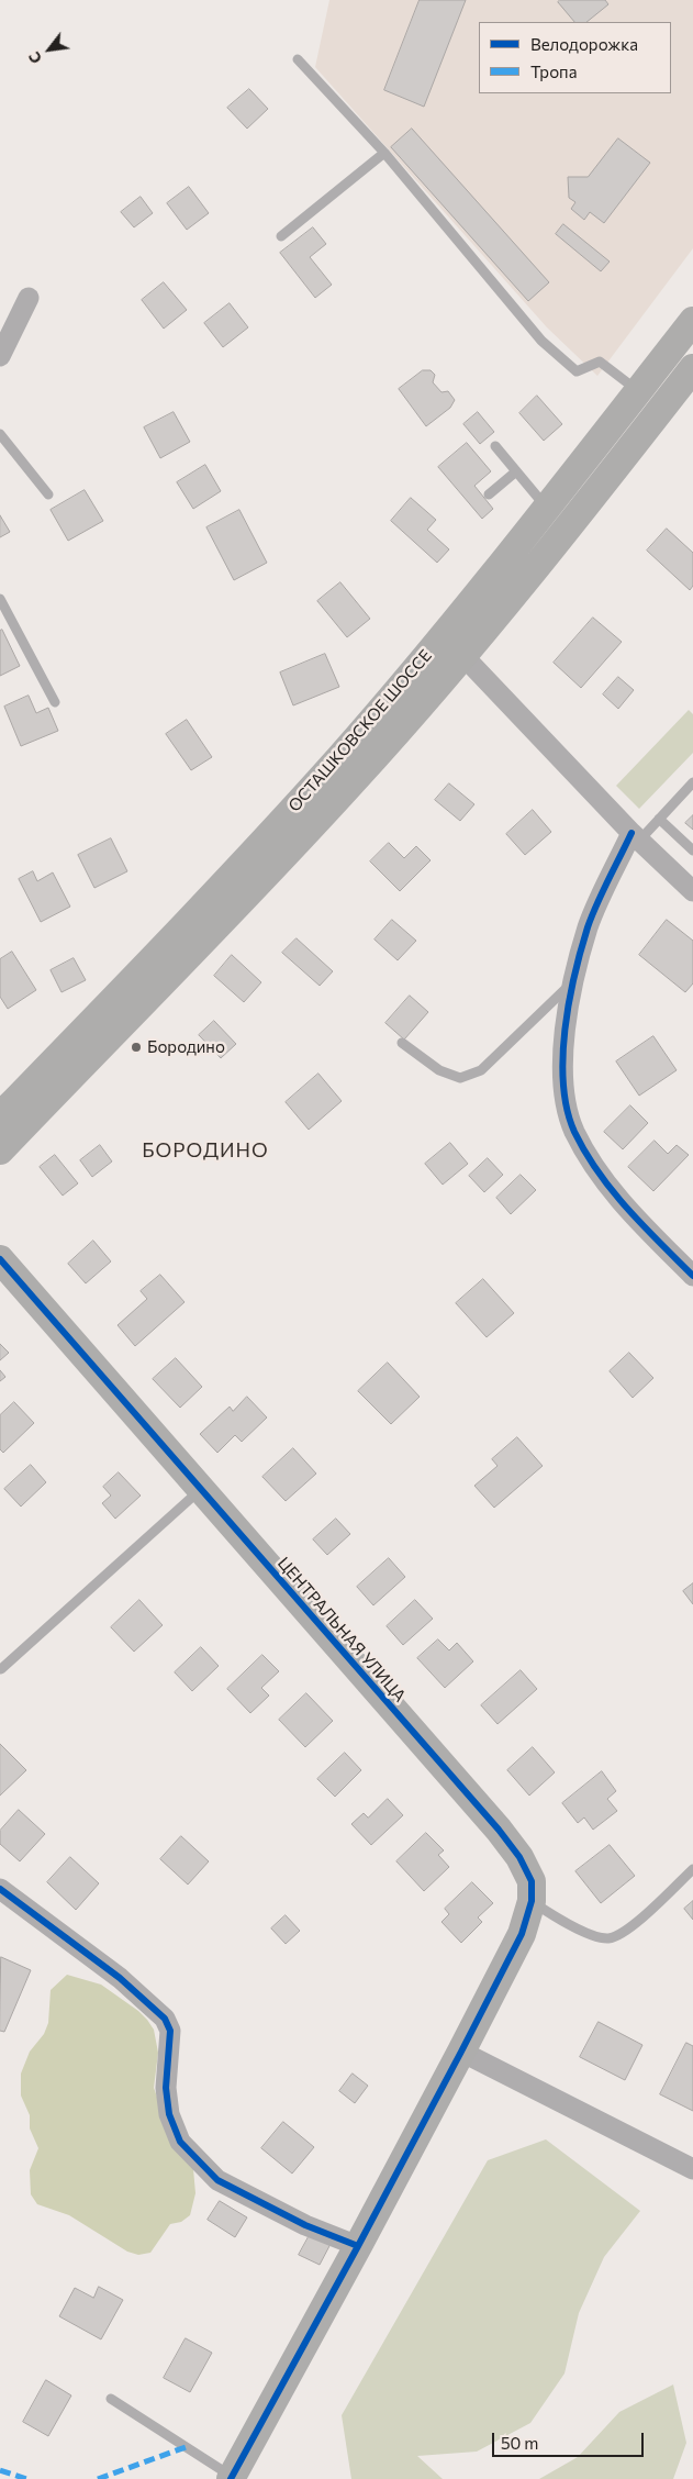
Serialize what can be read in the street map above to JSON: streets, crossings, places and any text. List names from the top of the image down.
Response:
{
  "streets": {
    "main road": ["ОСТАШКОВСКОЕ ШОССЕ", "ЦЕНТРАЛЬНАЯ УЛИЦА"]
  },
  "districts": ["БОРОДИНО"],
  "places": ["Бородино"],
  "legend": ["Велодорожка", "Тропа"],
  "scale_bar": "50 m",
  "north": "bottom left"
}
